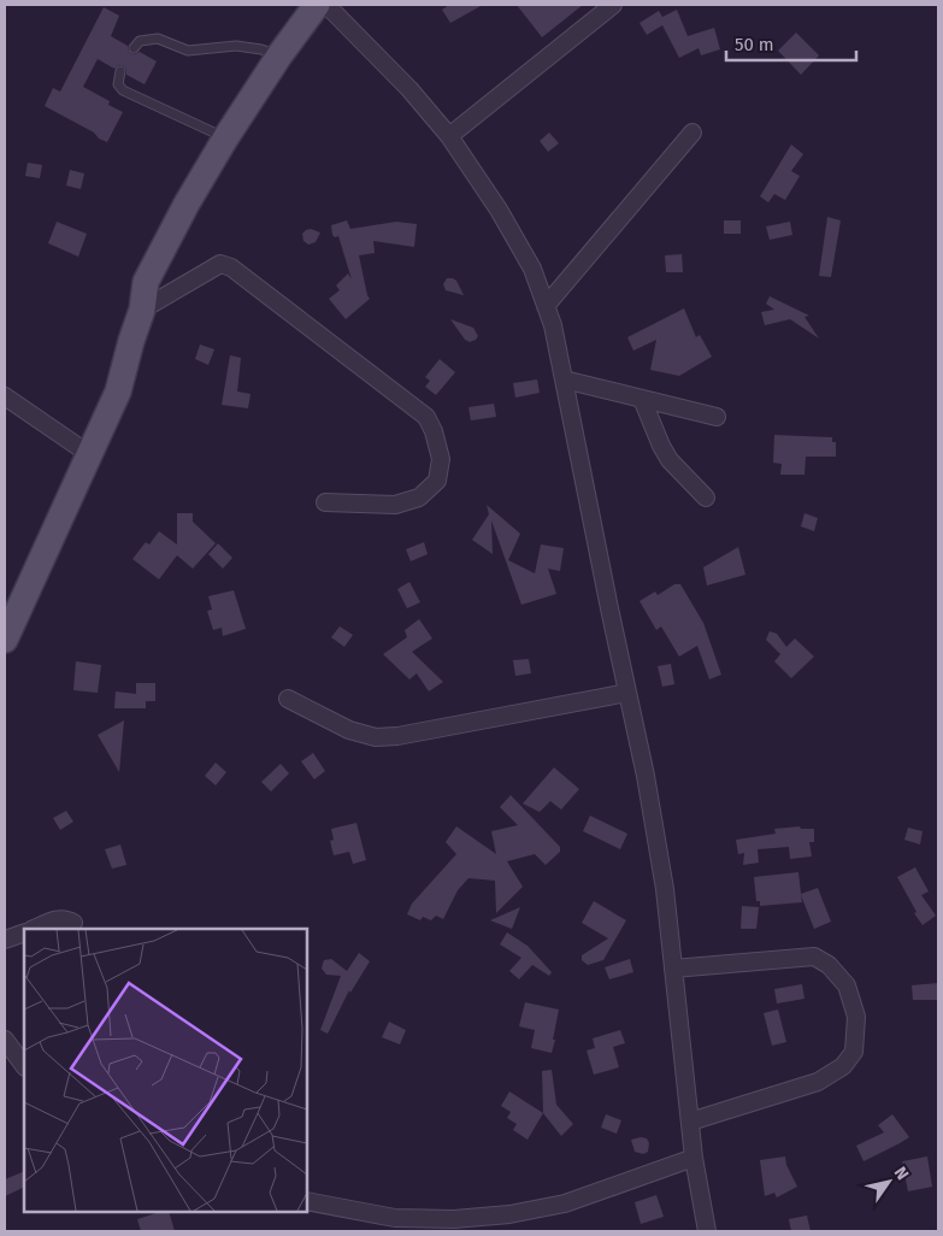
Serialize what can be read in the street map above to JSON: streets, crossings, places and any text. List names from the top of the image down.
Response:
{
  "scale_bar": "50 m",
  "north": "top right"
}
